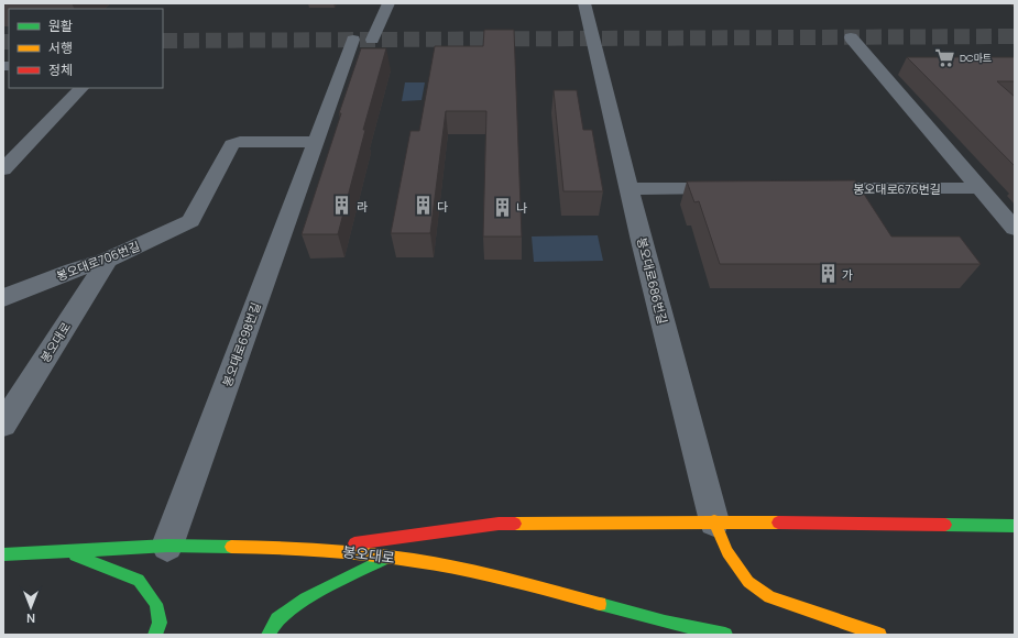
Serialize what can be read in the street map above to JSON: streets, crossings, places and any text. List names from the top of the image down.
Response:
{
  "streets": {
    "main road": ["봉오대로"],
    "street": [
      "봉오대로676번길",
      "봉오대로706번길",
      "봉오대로686번길",
      "봉오대로698번길"
    ]
  },
  "crossings": [
    ["봉오대로706번길", "봉오대로"],
    ["봉오대로706번길", "봉오대로698번길"],
    ["봉오대로", "봉오대로698번길"]
  ],
  "places": {
    "supermarket": ["DC마트"],
    "building": [
      "라",
      "다",
      "나",
      "가"
    ]
  },
  "legend": ["원활", "서행", "정체"],
  "north": "bottom"
}
